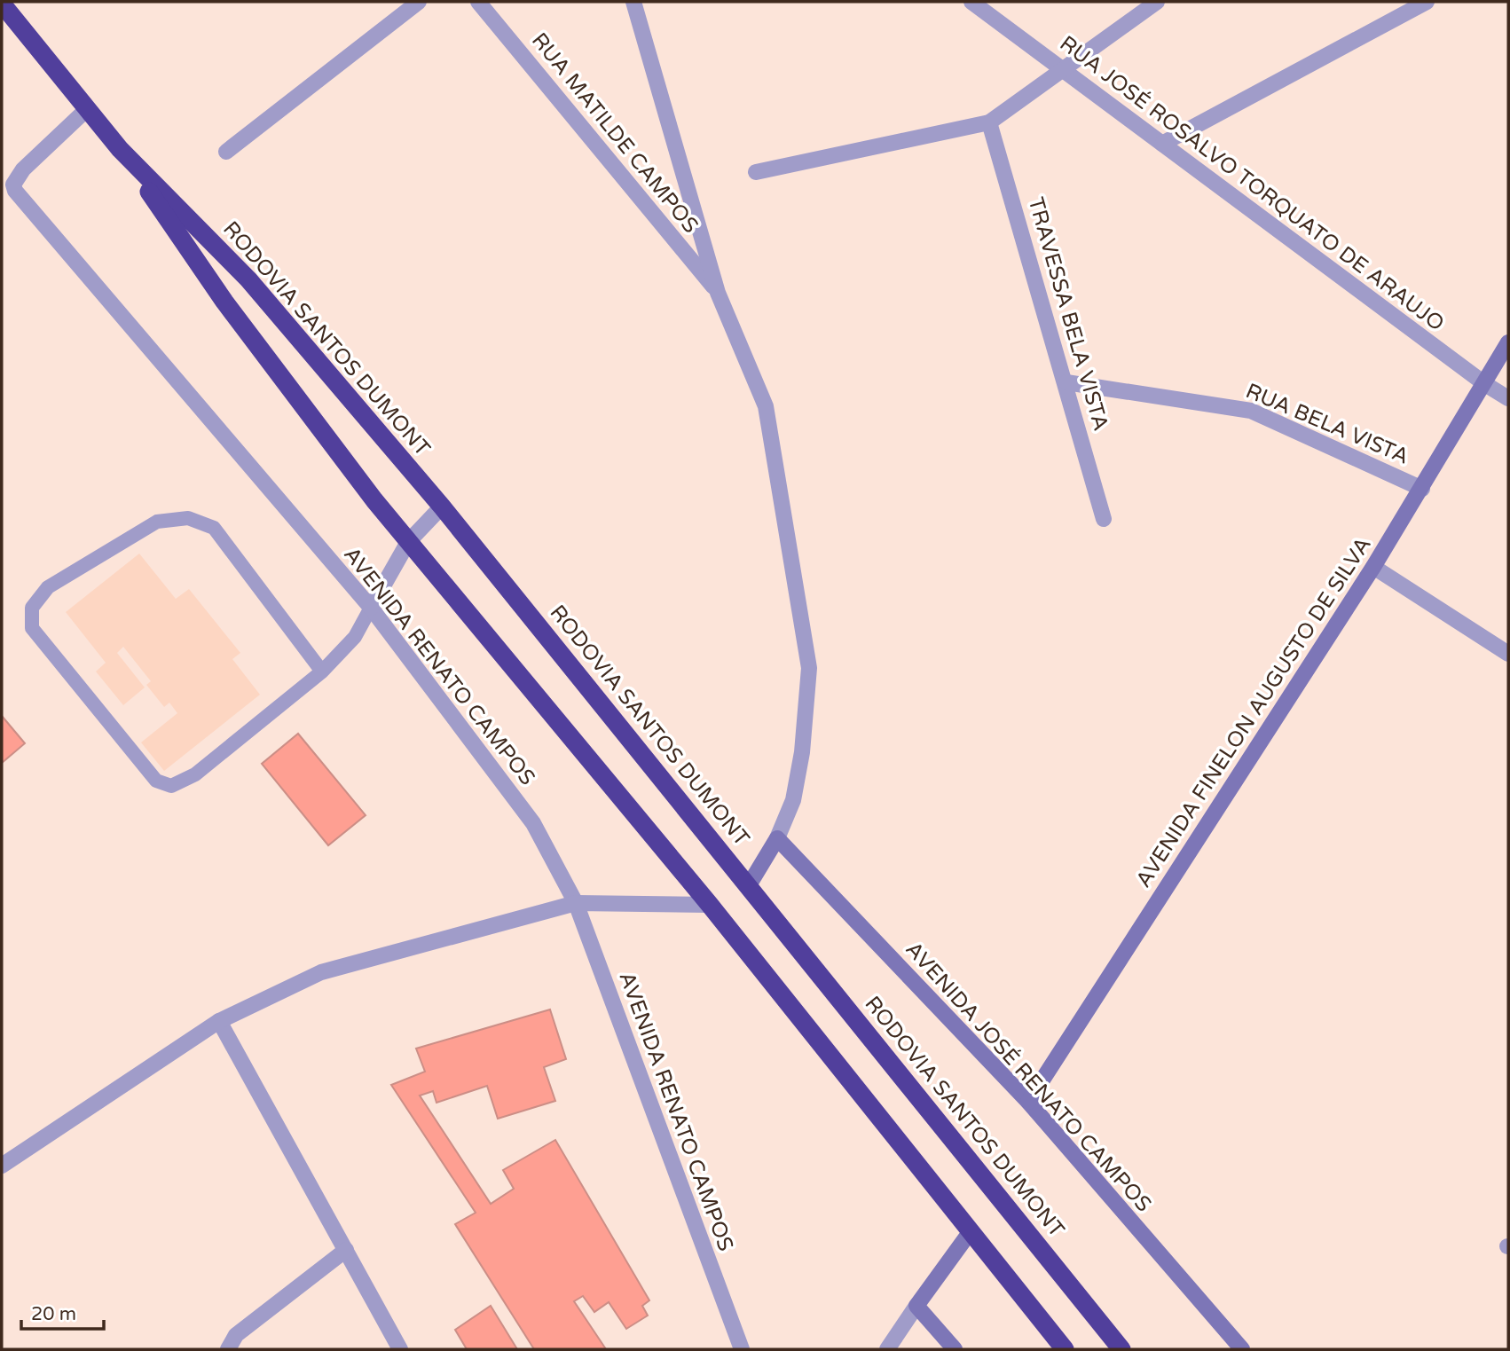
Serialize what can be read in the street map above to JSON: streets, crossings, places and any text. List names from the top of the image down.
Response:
{
  "streets": {
    "highway": ["RODOVIA SANTOS DUMONT"],
    "street": [
      "RUA MATILDE CAMPOS",
      "RUA JOSÉ ROSALVO TORQUATO DE ARAUJO",
      "TRAVESSA BELA VISTA",
      "RUA BELA VISTA",
      "AVENIDA RENATO CAMPOS",
      "AVENIDA FINELON AUGUSTO DE SILVA",
      "AVENIDA JOSÉ RENATO CAMPOS"
    ]
  },
  "crossings": [
    ["RUA JOSÉ ROSALVO TORQUATO DE ARAUJO", "AVENIDA FINELON AUGUSTO DE SILVA"],
    ["TRAVESSA BELA VISTA", "RUA BELA VISTA"],
    ["RUA BELA VISTA", "AVENIDA FINELON AUGUSTO DE SILVA"],
    ["AVENIDA FINELON AUGUSTO DE SILVA", "AVENIDA JOSÉ RENATO CAMPOS"]
  ],
  "scale_bar": "20 m"
}
